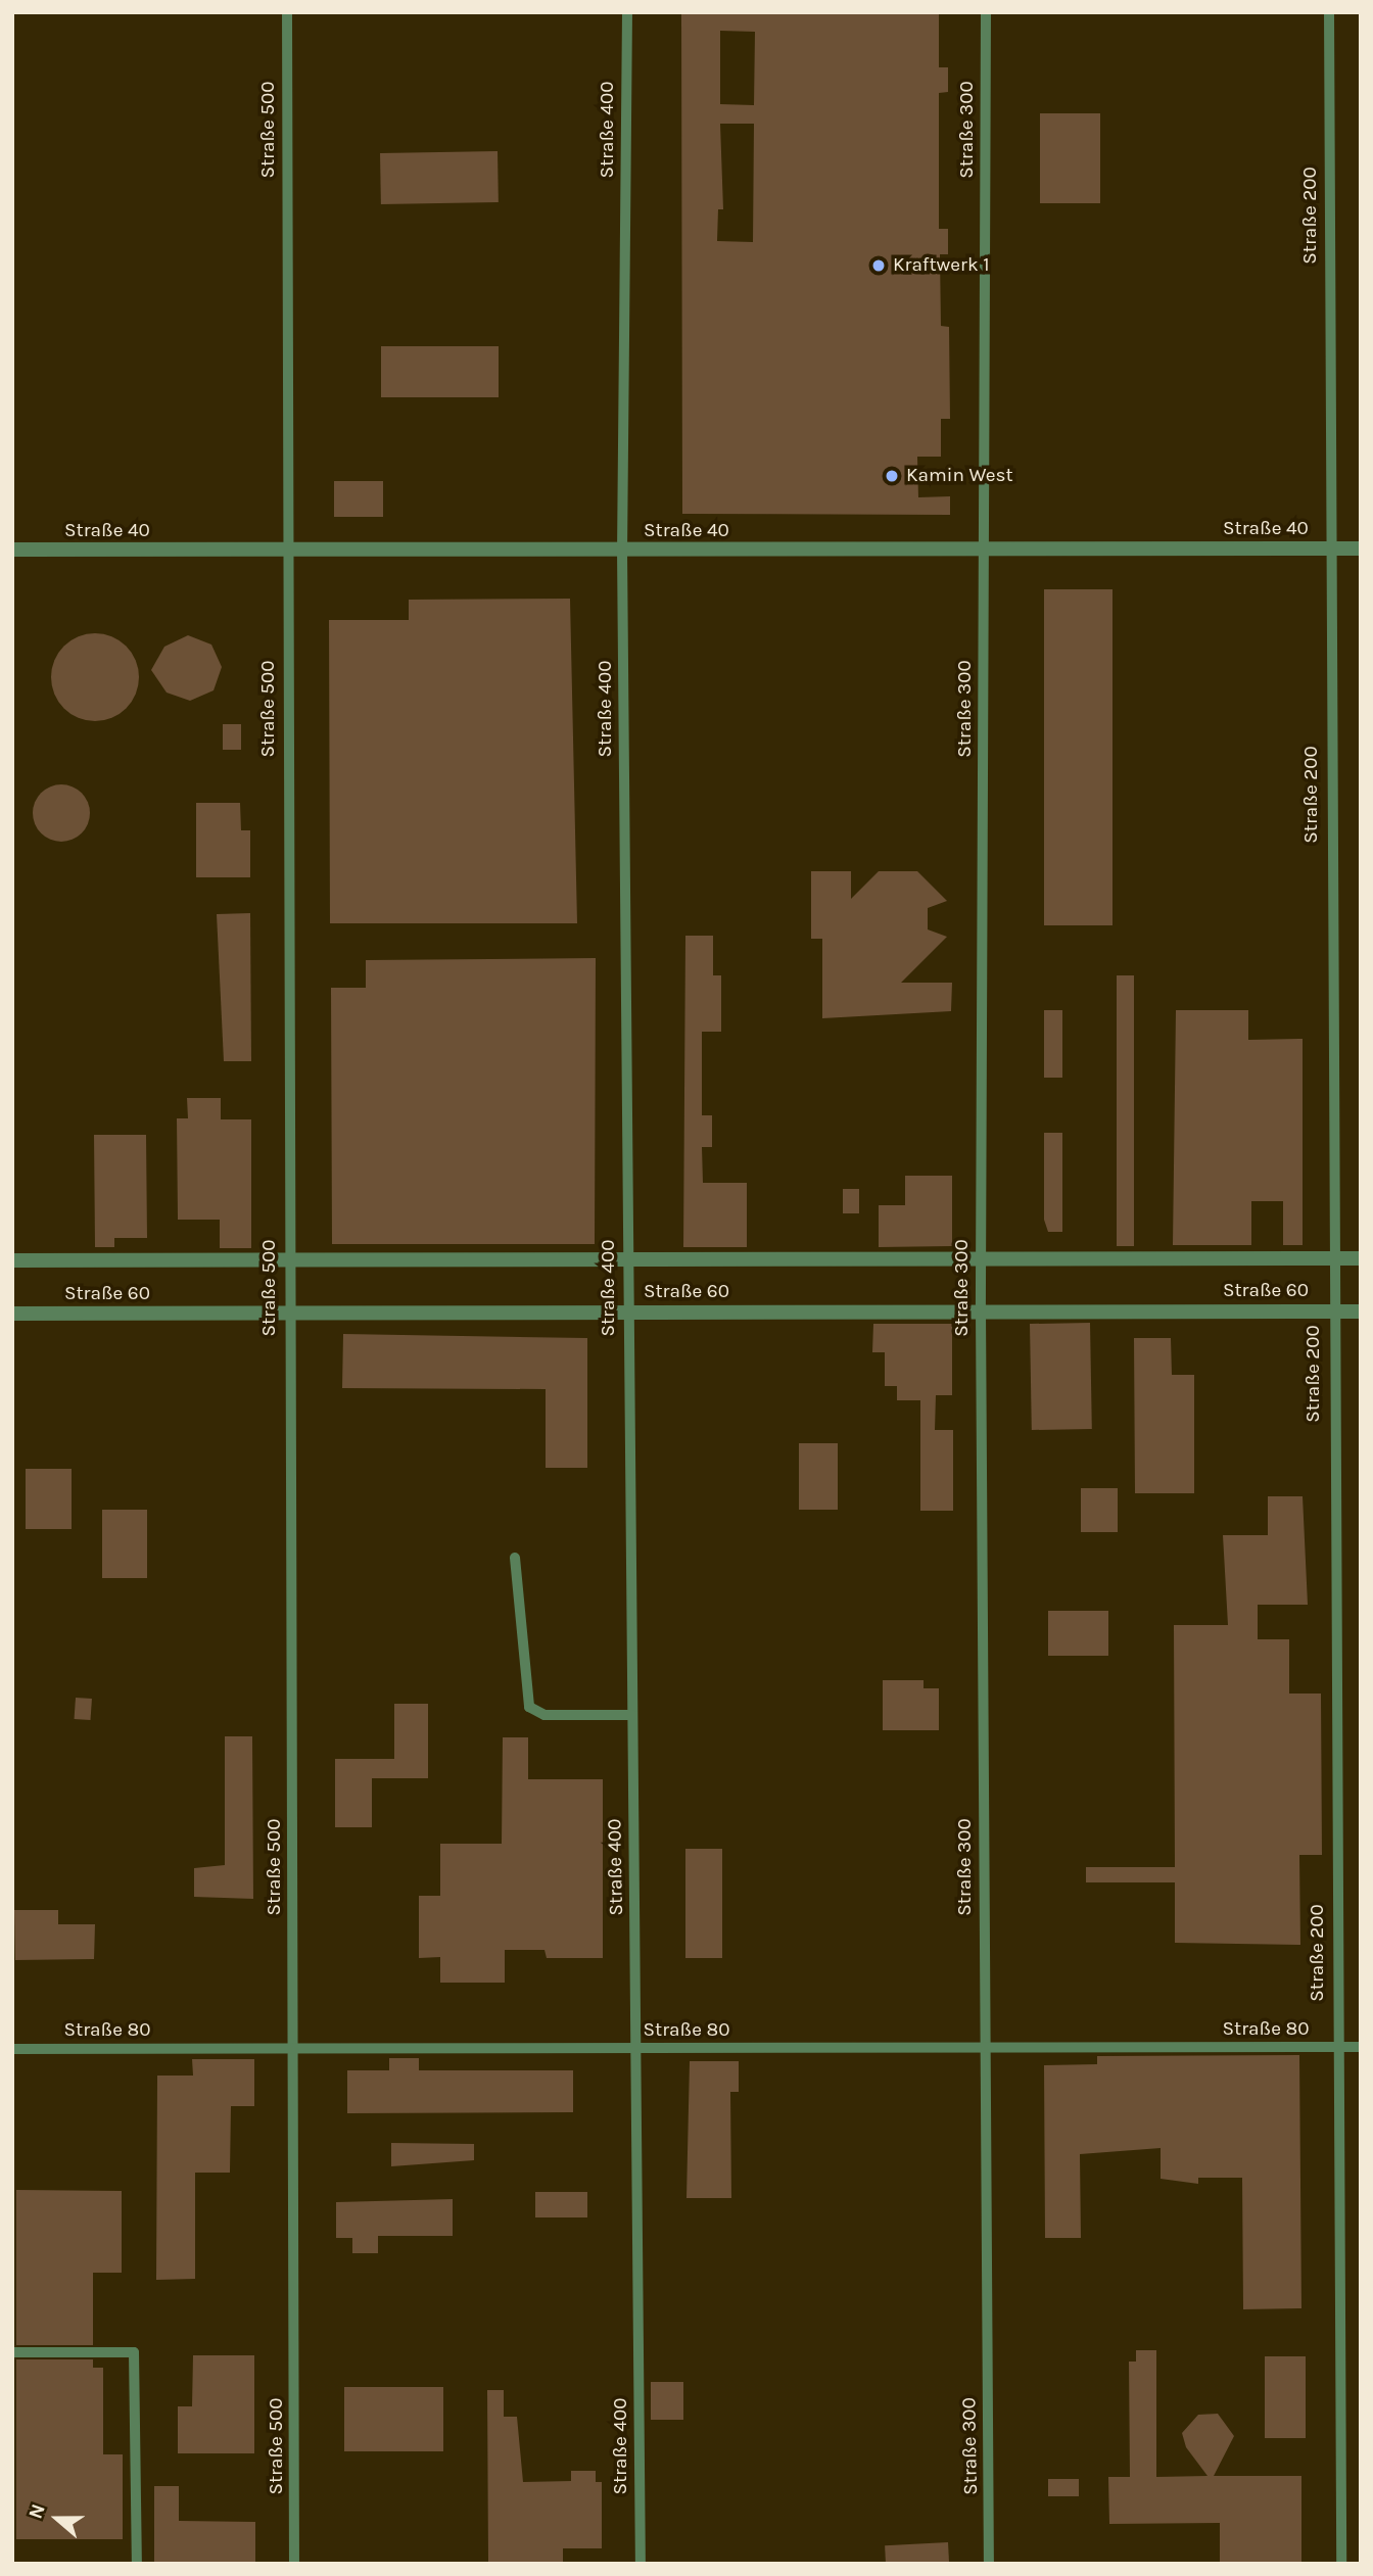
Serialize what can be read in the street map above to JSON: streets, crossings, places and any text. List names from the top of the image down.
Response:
{
  "streets": {
    "street": ["Straße 40", "Straße 60"],
    "lane": [
      "Straße 500",
      "Straße 400",
      "Straße 300",
      "Straße 200",
      "Straße 80"
    ]
  },
  "crossings": [
    ["Straße 500", "Straße 40"],
    ["Straße 500", "Straße 60"],
    ["Straße 500", "Straße 80"],
    ["Straße 400", "Straße 40"],
    ["Straße 400", "Straße 60"],
    ["Straße 400", "Straße 80"],
    ["Straße 300", "Straße 40"],
    ["Straße 300", "Straße 60"],
    ["Straße 300", "Straße 80"],
    ["Straße 200", "Straße 40"],
    ["Straße 200", "Straße 60"],
    ["Straße 200", "Straße 80"]
  ],
  "places": ["Kraftwerk 1", "Kamin West"],
  "north": "left"
}
